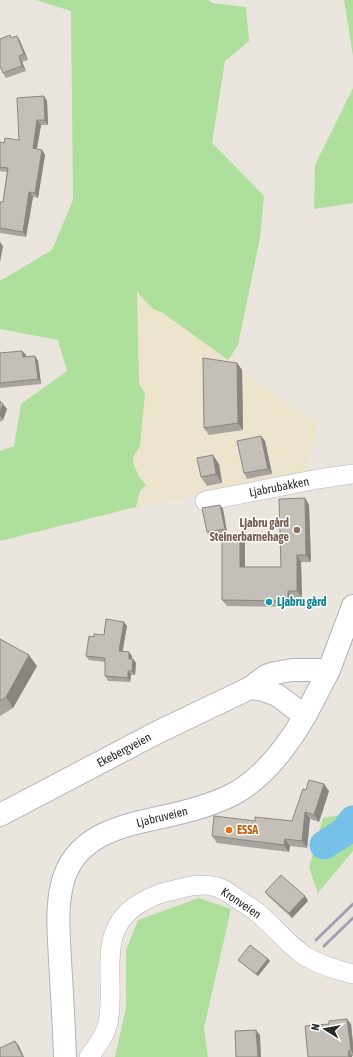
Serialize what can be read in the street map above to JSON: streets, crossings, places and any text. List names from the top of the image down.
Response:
{
  "streets": {
    "main road": ["Ekebergveien", "Ljabruveien"],
    "street": ["Ljabrubakken", "Kronveien"]
  },
  "crossings": [
    ["Ekebergveien", "Ljabruveien"]
  ],
  "places": ["Ljabru gård Steinerbarnehage", "Ljabru gård", "ESSA"],
  "north": "left"
}
